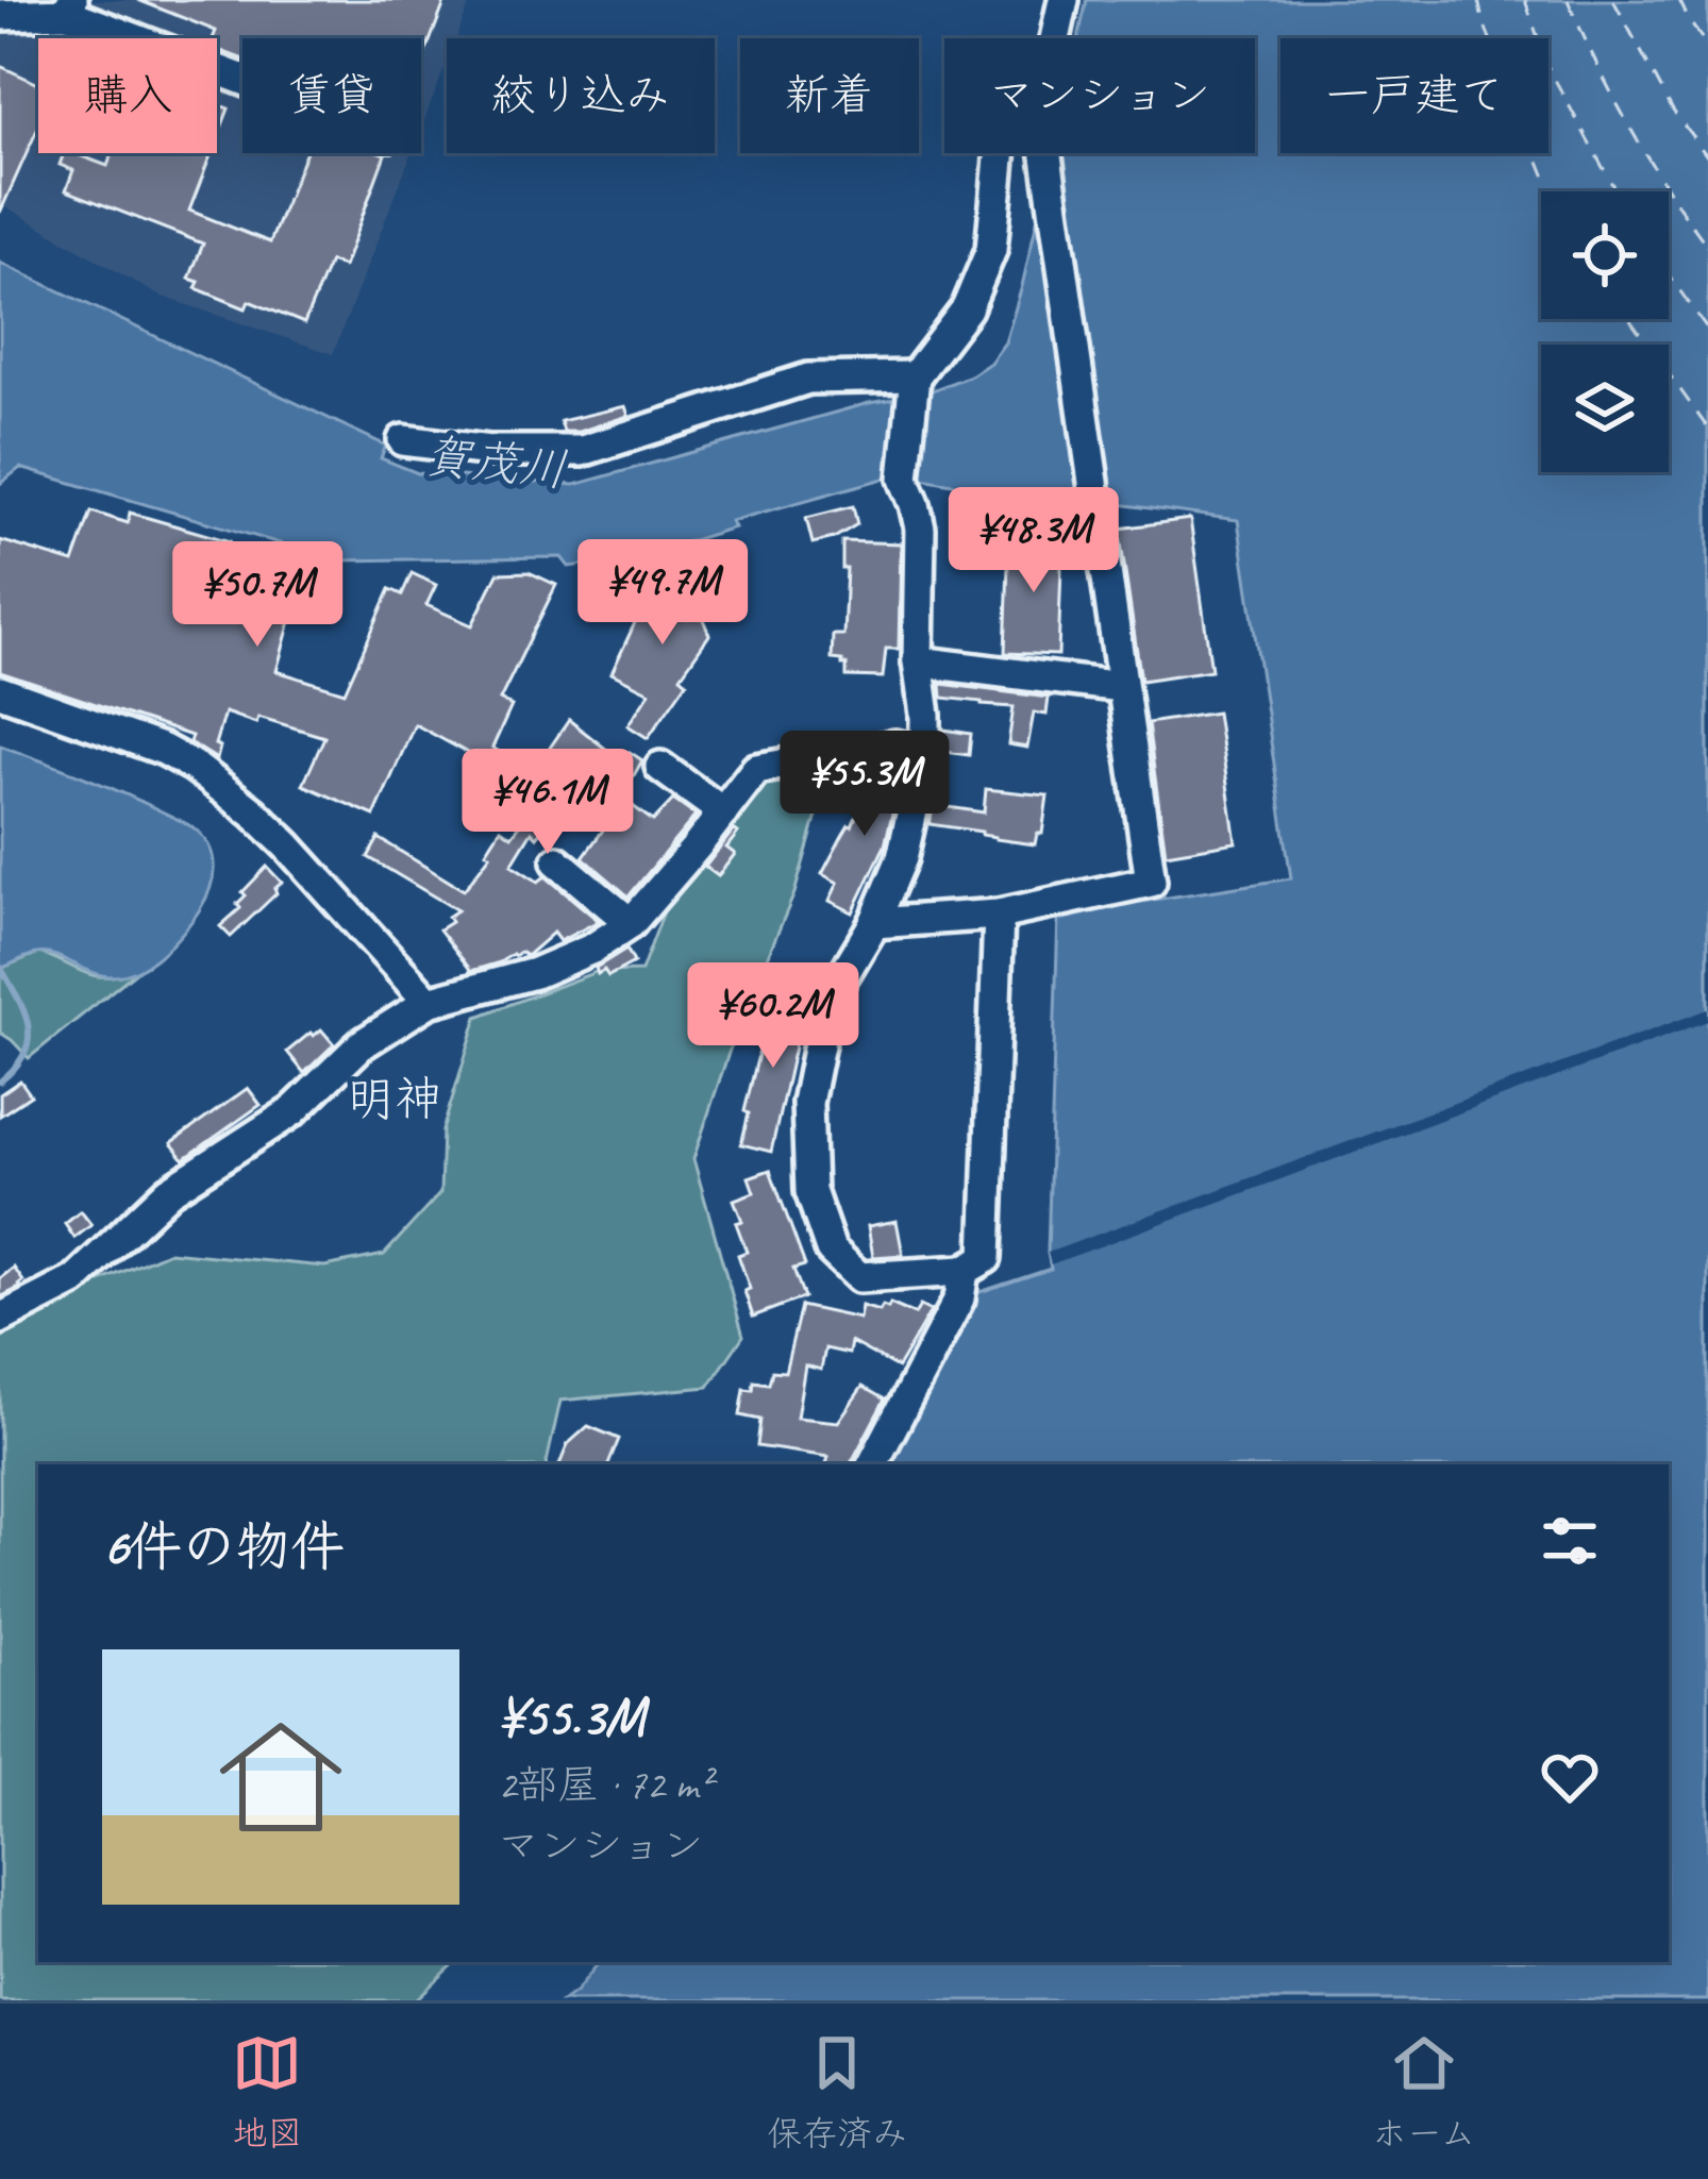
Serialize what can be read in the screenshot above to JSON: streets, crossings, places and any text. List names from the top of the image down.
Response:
{
  "districts": ["明神"],
  "water": ["賀茂川"],
  "page": {
    "chip": [
      "購入",
      "賃貸",
      "絞り込み",
      "新着",
      "マンション",
      "一戸建て"
    ],
    "price": [
      "¥48.3M",
      "¥49.7M",
      "¥50.7M",
      "¥55.3M",
      "¥46.1M",
      "¥60.2M"
    ],
    "heading": "6件の物件",
    "list": [
      {
        "name": "¥55.3M",
        "note": "2部屋 · 72 m² · マンション"
      }
    ],
    "tabs": ["地図", "保存済み", "ホーム"]
  }
}
